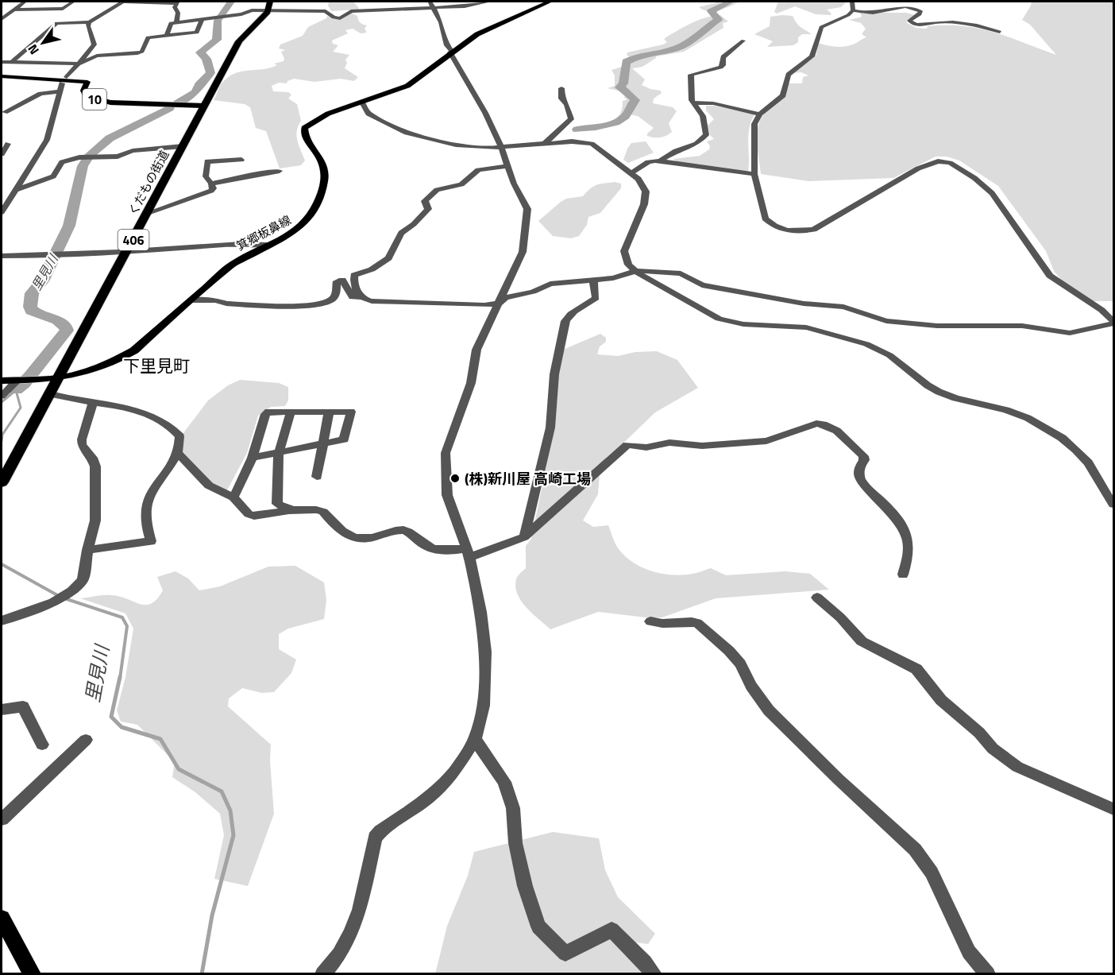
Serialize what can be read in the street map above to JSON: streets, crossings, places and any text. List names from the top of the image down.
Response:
{
  "streets": {
    "highway": ["くだもの街道", "406"],
    "main road": ["10", "箕郷板鼻線"]
  },
  "crossings": [
    ["10", "くだもの街道"],
    ["くだもの街道", "箕郷板鼻線"]
  ],
  "districts": ["下里見町"],
  "water": ["里見川"],
  "places": ["(株)新川屋 高崎工場"],
  "north": "bottom left"
}
